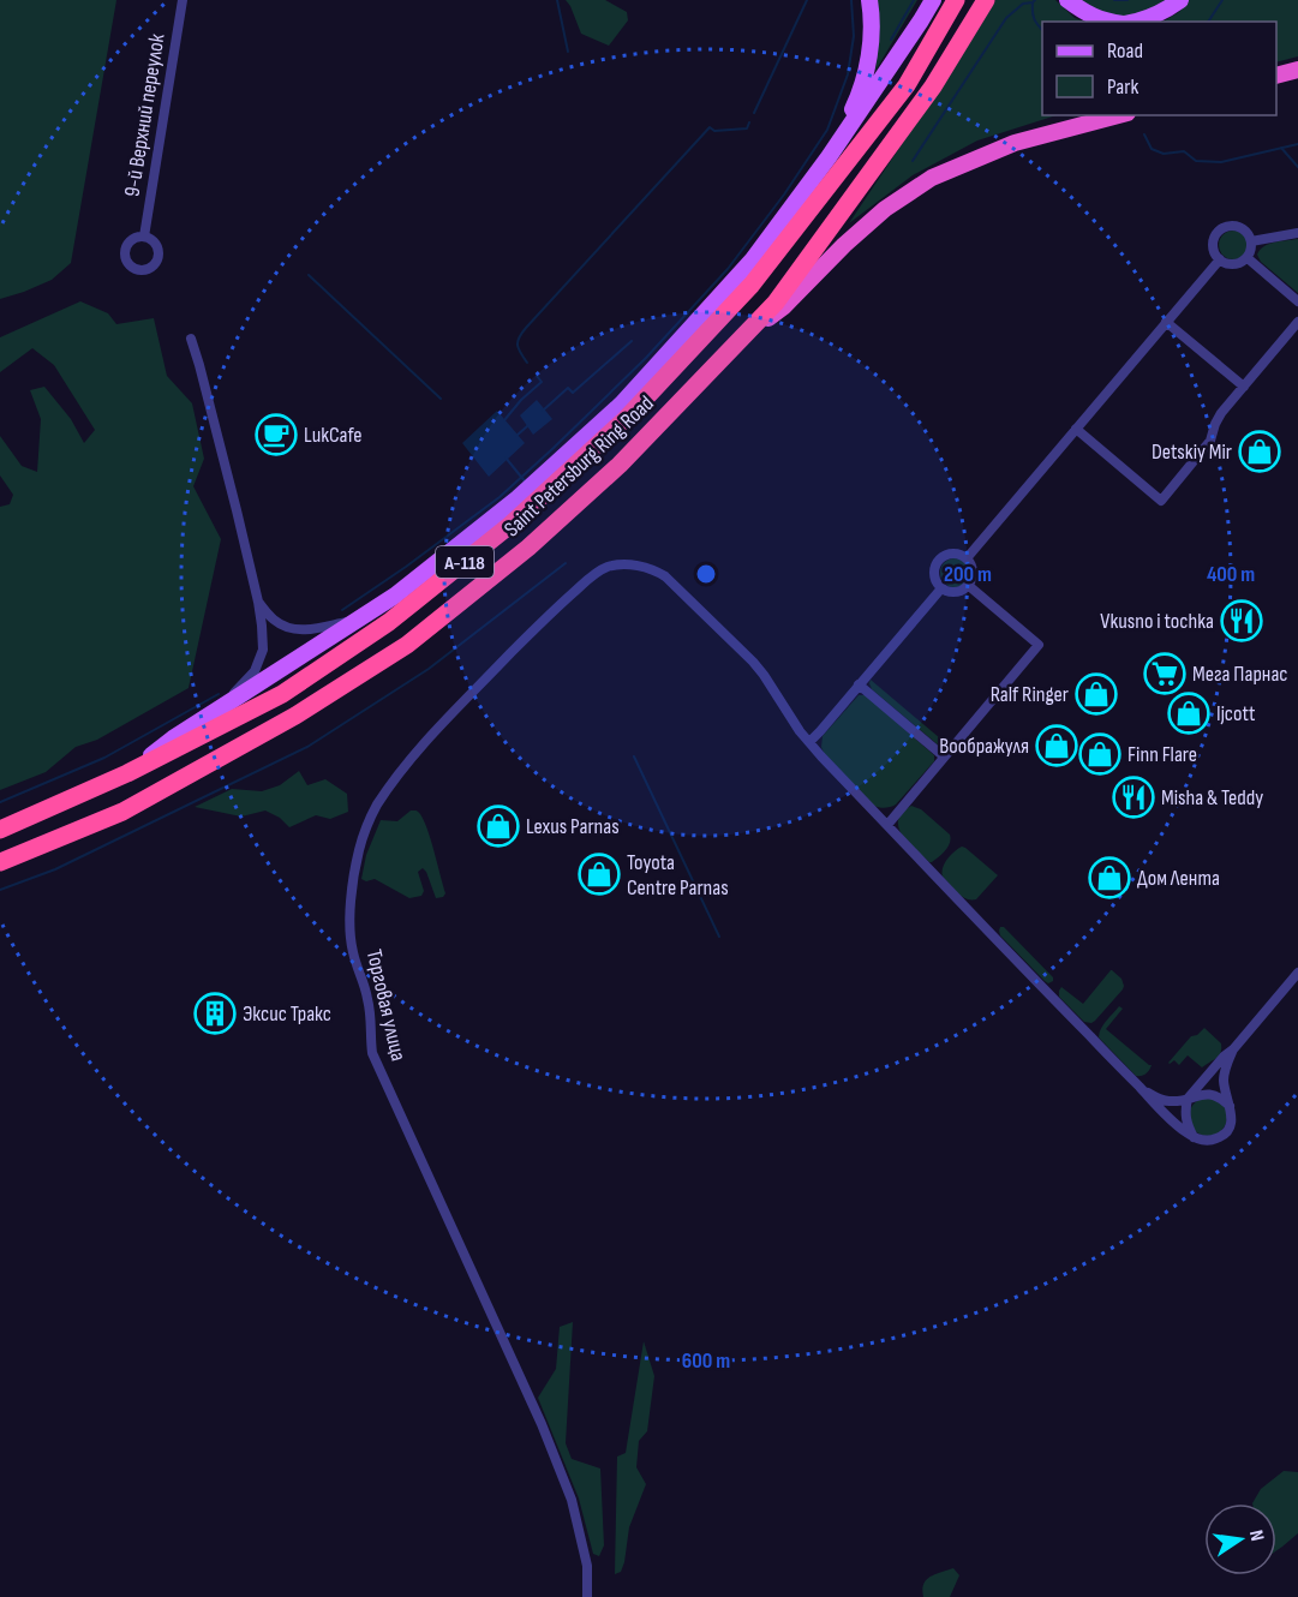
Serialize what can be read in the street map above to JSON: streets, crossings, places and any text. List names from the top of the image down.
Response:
{
  "streets": {
    "highway": ["Saint Petersburg Ring Road", "А-118"],
    "street": ["9-й Верхний переулок", "Торговая улица"]
  },
  "places": {
    "cafe": ["LukCafe"],
    "shop": [
      "Detskiy Mir",
      "Ralf Ringer",
      "Ijcott",
      "Воображуля",
      "Finn Flare",
      "Lexus Parnas",
      "Toyota Centre Parnas",
      "Дом Лента"
    ],
    "restaurant": ["Vkusno i tochka", "Misha & Teddy"],
    "supermarket": ["Мега Парнас"],
    "building": ["Эксис Тракс"]
  },
  "legend": ["Road", "Park"],
  "north": "right",
  "rings": ["200 m", "400 m", "600 m"]
}
